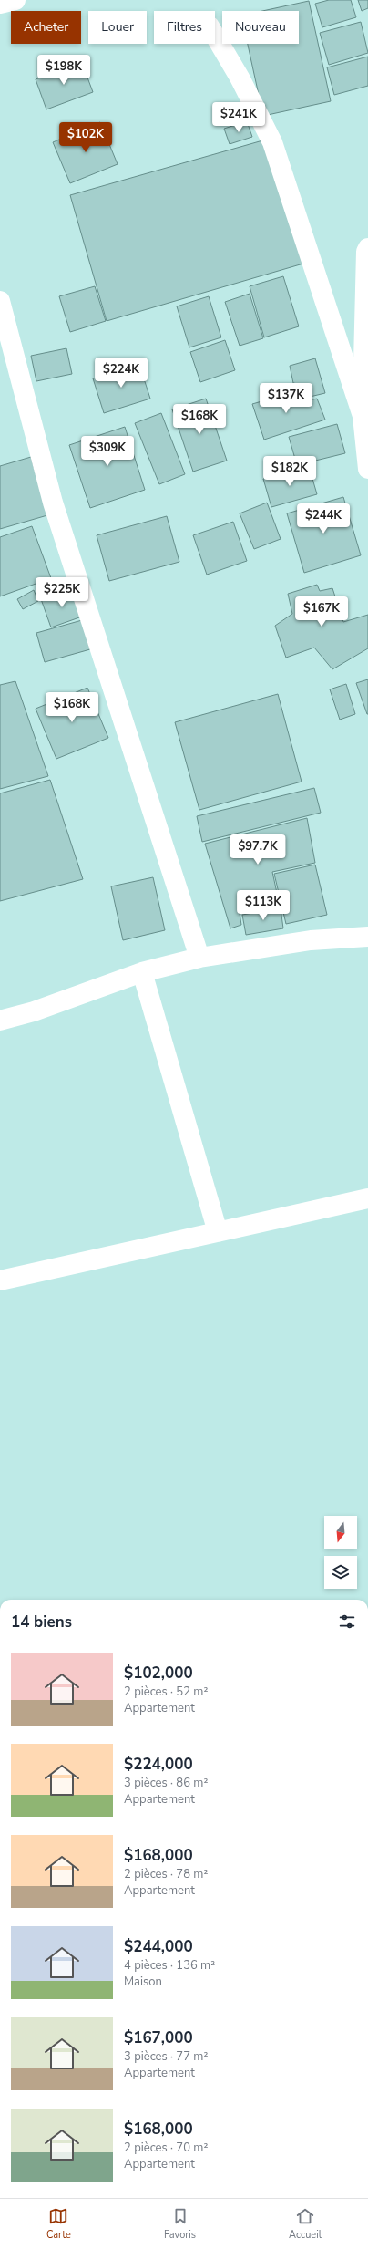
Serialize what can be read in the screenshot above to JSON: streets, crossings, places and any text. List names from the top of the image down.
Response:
{
  "north": "bottom",
  "page": {
    "chip": [
      "Acheter",
      "Louer",
      "Filtres",
      "Nouveau"
    ],
    "price": [
      "$198K",
      "$241K",
      "$102K",
      "$224K",
      "$137K",
      "$168K",
      "$309K",
      "$182K",
      "$244K",
      "$225K",
      "$167K",
      "$168K",
      "$97.7K",
      "$113K"
    ],
    "heading": "14 biens",
    "list": [
      {
        "name": "$102,000",
        "note": "2 pièces · 52 m² · Appartement"
      },
      {
        "name": "$224,000",
        "note": "3 pièces · 86 m² · Appartement"
      },
      {
        "name": "$168,000",
        "note": "2 pièces · 78 m² · Appartement"
      },
      {
        "name": "$244,000",
        "note": "4 pièces · 136 m² · Maison"
      },
      {
        "name": "$167,000",
        "note": "3 pièces · 77 m² · Appartement"
      },
      {
        "name": "$168,000",
        "note": "2 pièces · 70 m² · Appartement"
      }
    ],
    "tabs": ["Carte", "Favoris", "Accueil"]
  }
}
